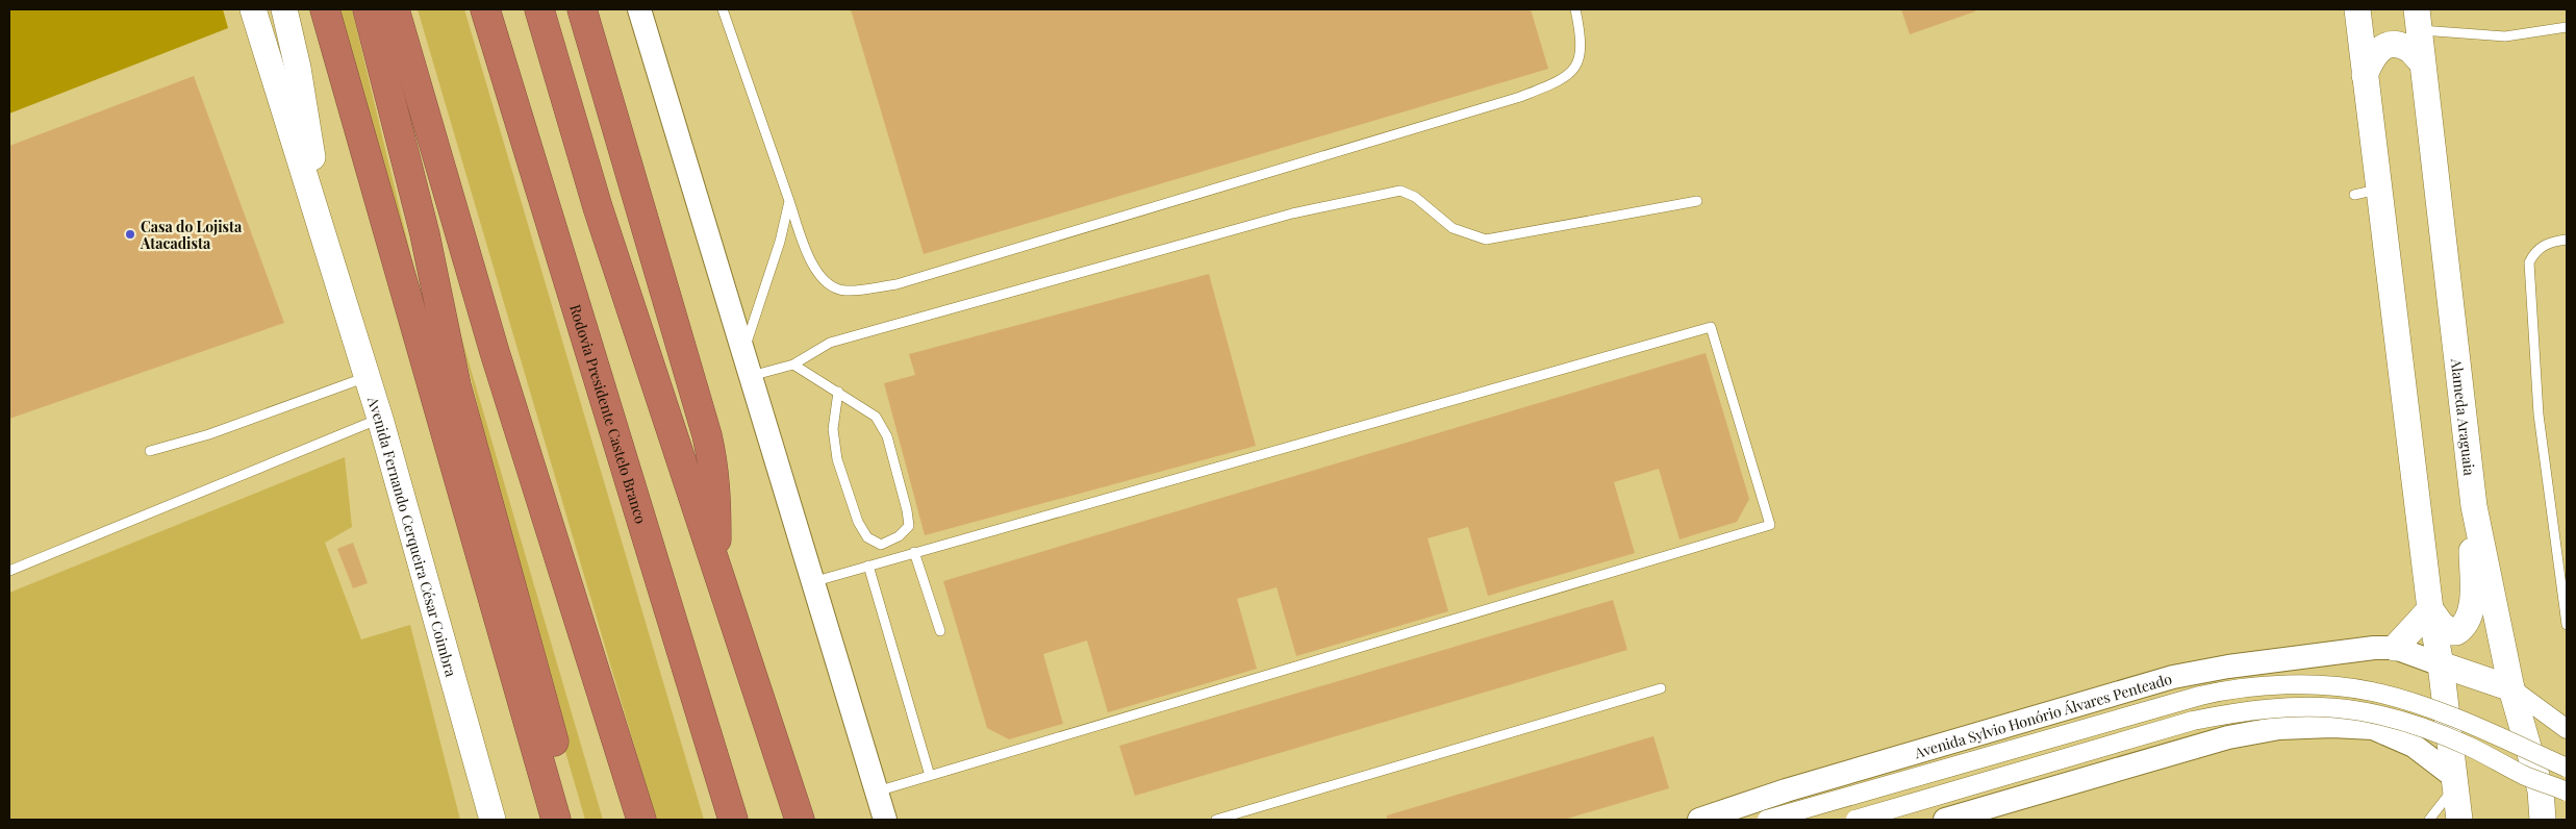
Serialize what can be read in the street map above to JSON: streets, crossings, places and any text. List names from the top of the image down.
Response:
{
  "streets": {
    "highway": ["Rodovia Presidente Castelo Branco"],
    "main road": ["Alameda Araguaia", "Avenida Fernando Cerqueira César Coimbra"],
    "street": ["Avenida Sylvio Honório Álvares Penteado"]
  },
  "places": ["Casa do Lojista Atacadista"]
}
